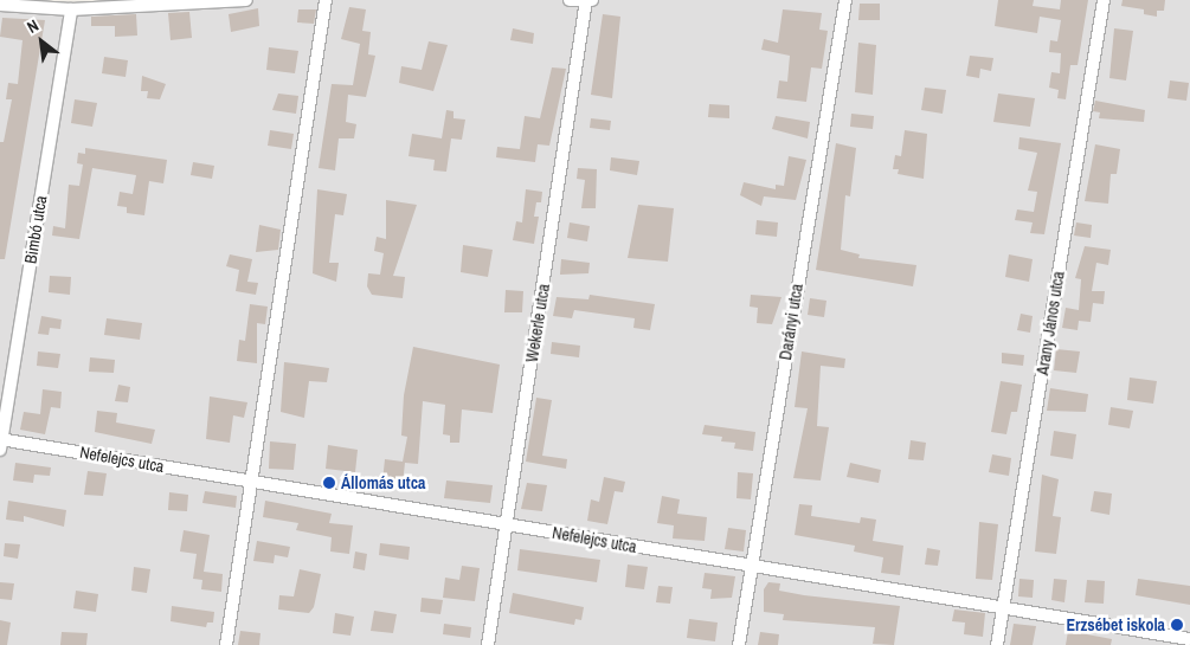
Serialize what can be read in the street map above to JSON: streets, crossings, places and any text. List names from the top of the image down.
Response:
{
  "streets": {
    "street": [
      "Bimbó utca",
      "Darányi utca",
      "Wekerle utca",
      "Arany János utca",
      "Nefelejcs utca"
    ]
  },
  "crossings": [
    ["Bimbó utca", "Nefelejcs utca"],
    ["Darányi utca", "Nefelejcs utca"],
    ["Wekerle utca", "Nefelejcs utca"],
    ["Arany János utca", "Nefelejcs utca"]
  ],
  "places": ["Állomás utca", "Erzsébet iskola"],
  "north": "top left"
}
